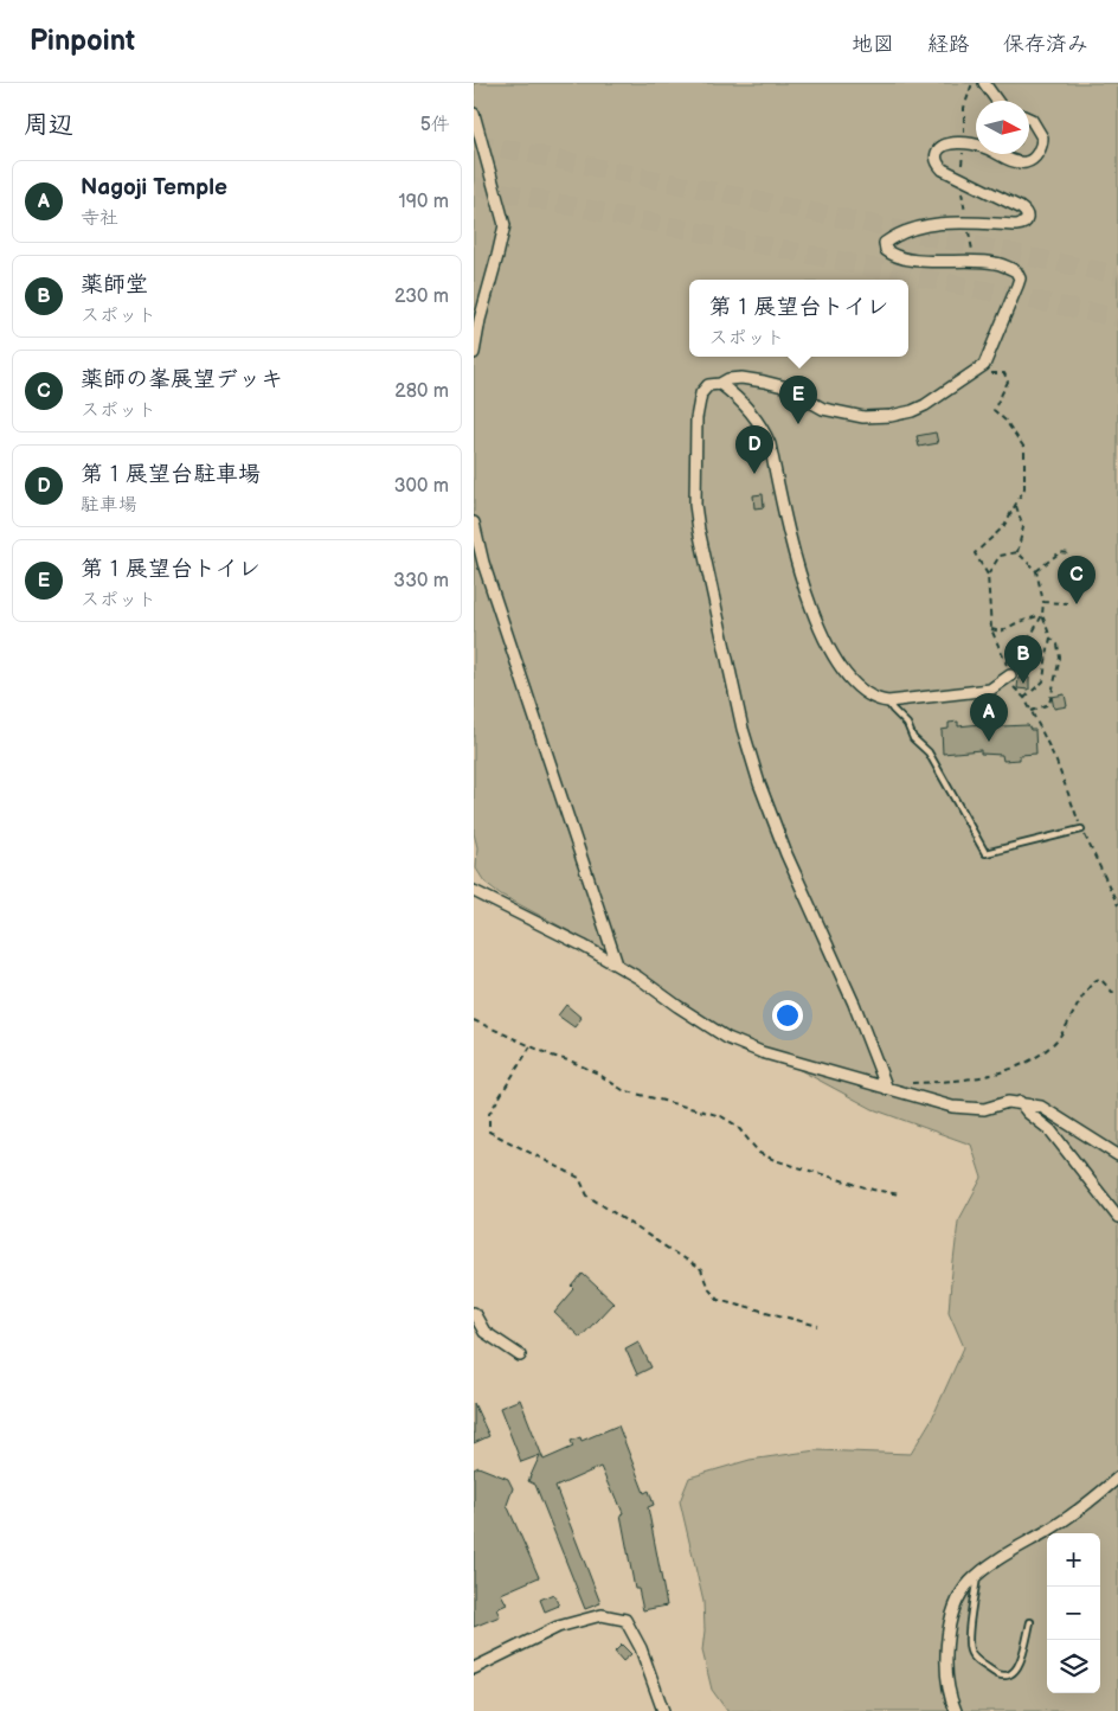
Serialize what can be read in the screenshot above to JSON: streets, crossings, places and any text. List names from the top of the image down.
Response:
{
  "north": "right",
  "page": {
    "header": "Pinpoint",
    "nav": ["地図", "経路", "保存済み"],
    "heading": ["周辺", "5件"],
    "list": [
      {
        "mark": "A",
        "name": "Nagoji Temple",
        "note": "寺社",
        "value": "190 m"
      },
      {
        "mark": "B",
        "name": "薬師堂",
        "note": "スポット",
        "value": "230 m"
      },
      {
        "mark": "C",
        "name": "薬師の峯展望デッキ",
        "note": "スポット",
        "value": "280 m"
      },
      {
        "mark": "D",
        "name": "第１展望台駐車場",
        "note": "駐車場",
        "value": "300 m"
      },
      {
        "mark": "E",
        "name": "第１展望台トイレ",
        "note": "スポット",
        "value": "330 m"
      }
    ],
    "popup": ["第１展望台トイレ", "スポット"],
    "pins": [
      "E",
      "D",
      "C",
      "B",
      "A"
    ],
    "map_buttons": ["+", "−"]
  }
}
